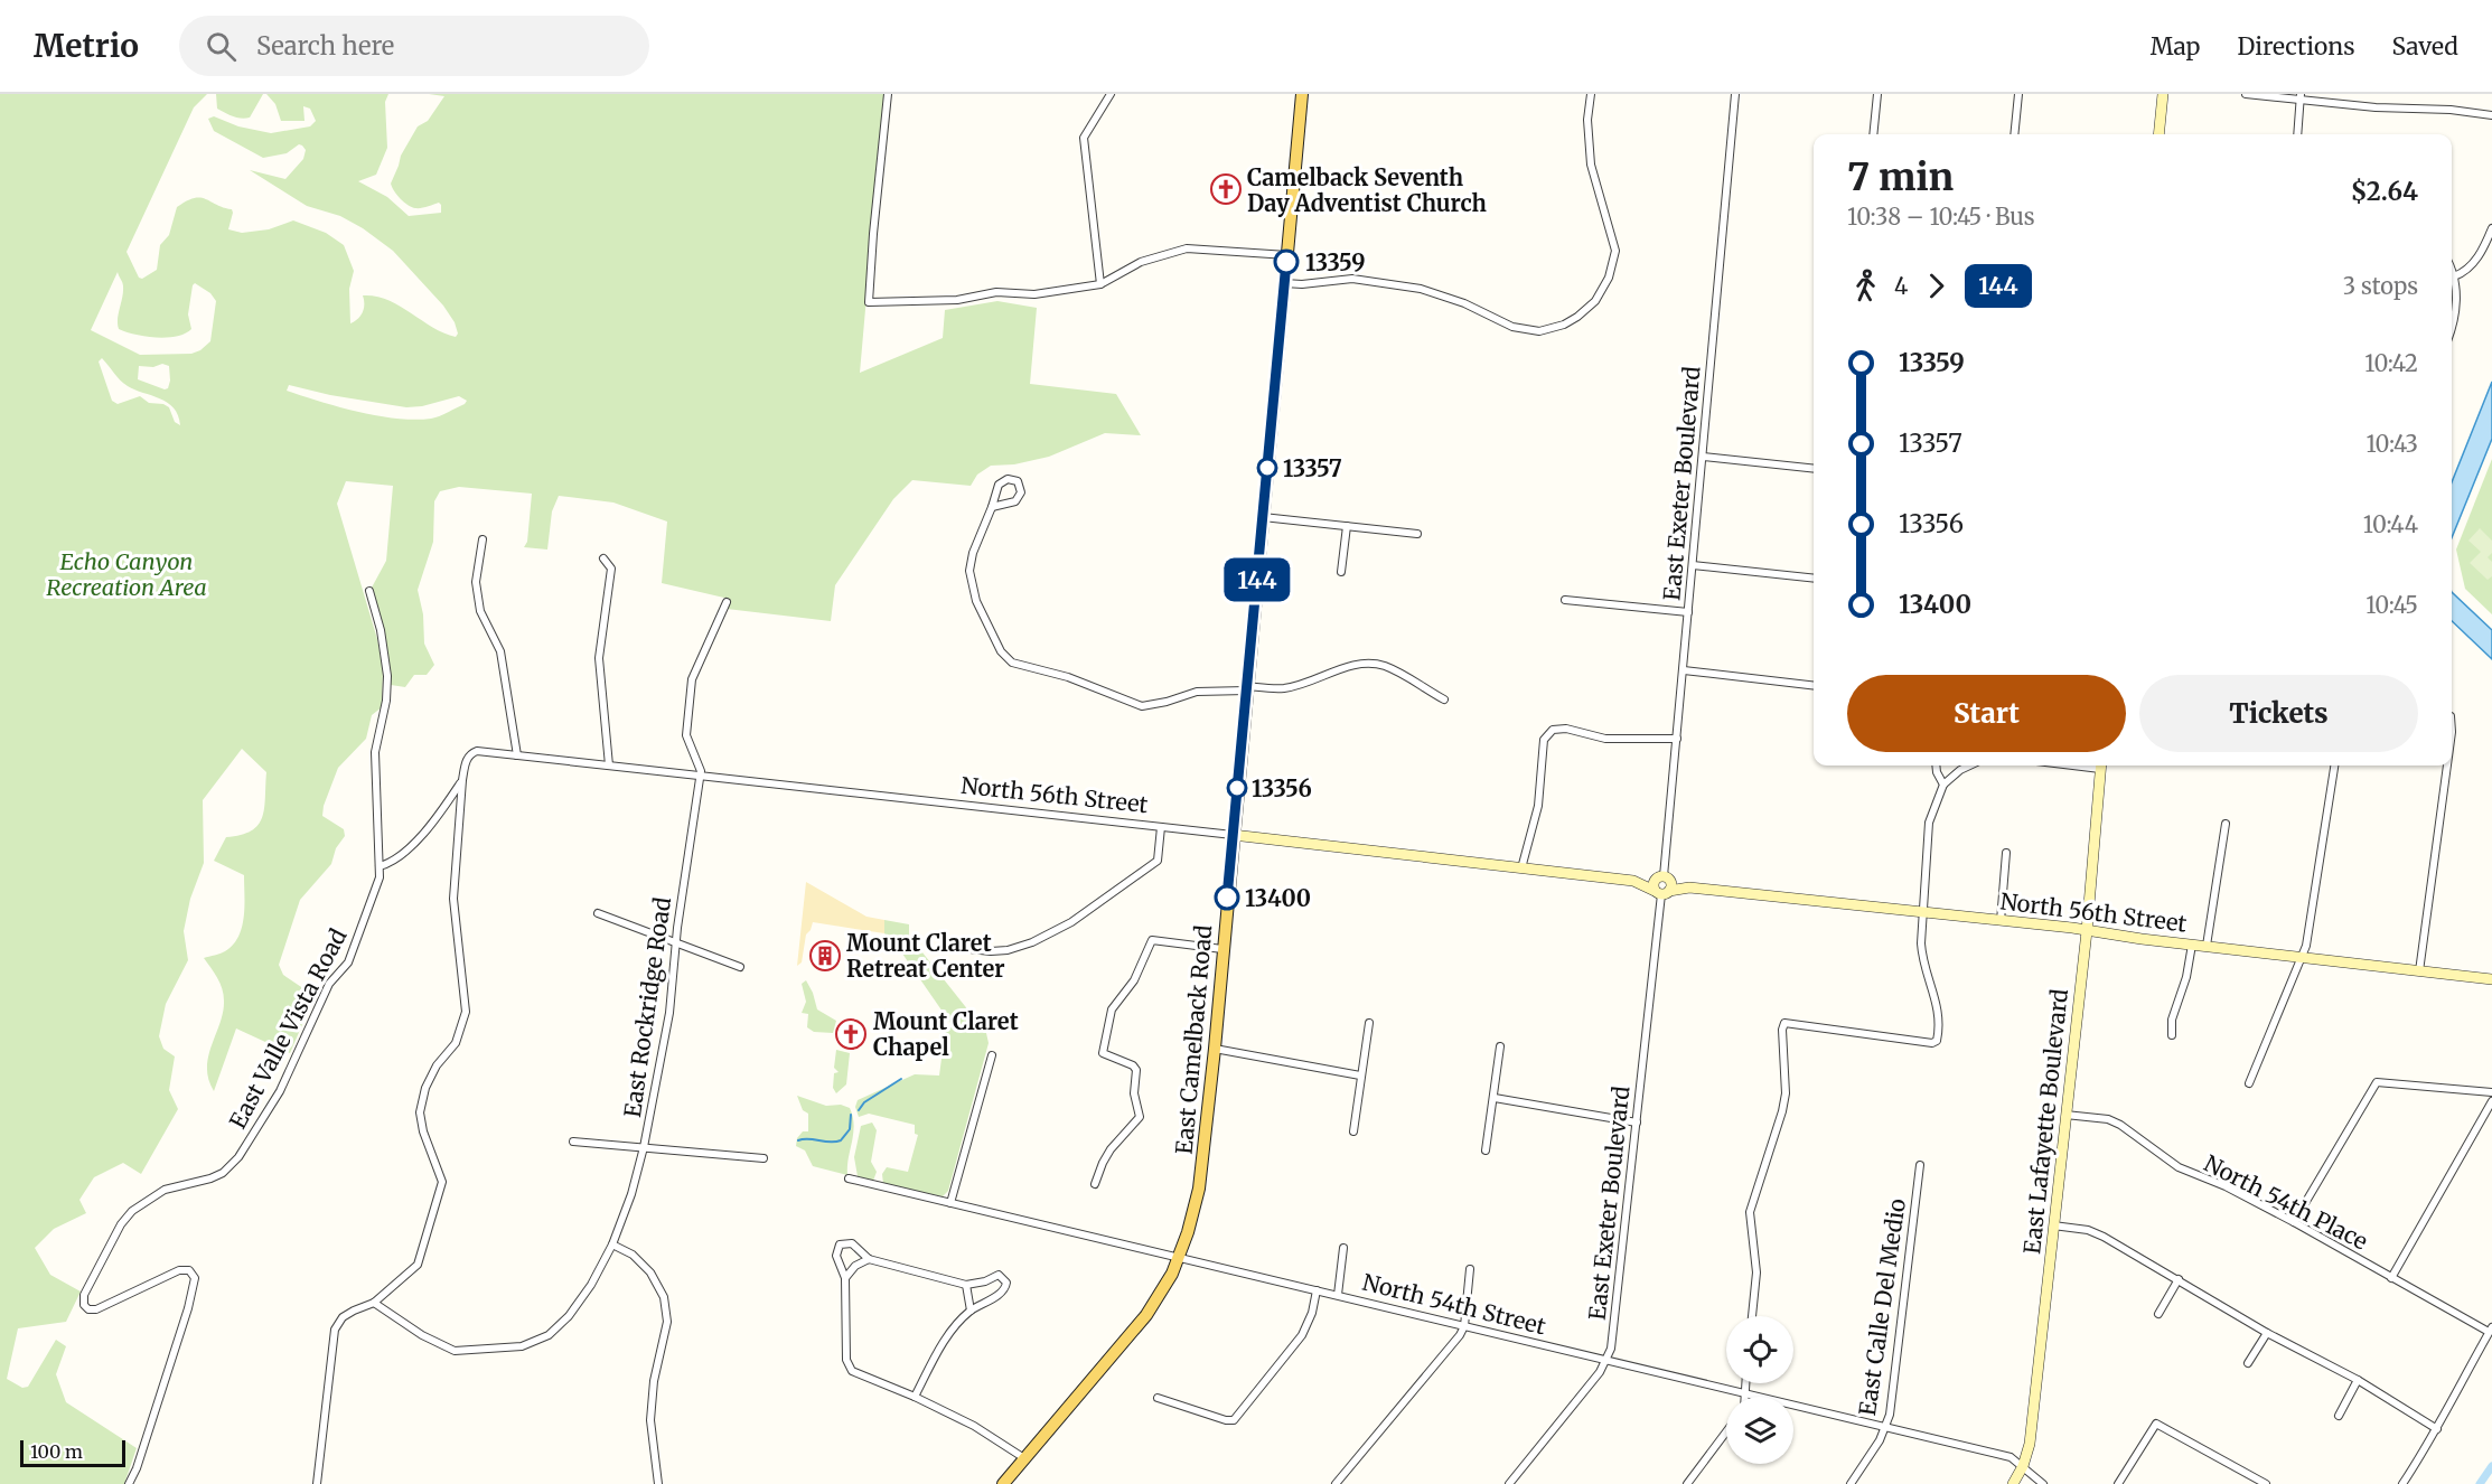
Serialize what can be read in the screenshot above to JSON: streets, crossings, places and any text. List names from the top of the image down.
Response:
{
  "streets": {
    "main road": ["North 56th Street", "East Camelback Road", "East Lafayette Boulevard"],
    "street": [
      "East Exeter Boulevard",
      "East Rockridge Road",
      "East Valle Vista Road",
      "North 54th Place",
      "North 54th Street",
      "East Calle Del Medio"
    ]
  },
  "crossings": [
    ["East Exeter Boulevard", "North 56th Street"],
    ["East Exeter Boulevard", "North 54th Street"],
    ["North 56th Street", "East Rockridge Road"],
    ["North 56th Street", "East Camelback Road"],
    ["North 56th Street", "East Lafayette Boulevard"],
    ["East Camelback Road", "North 54th Street"],
    ["East Lafayette Boulevard", "North 54th Place"],
    ["East Lafayette Boulevard", "North 54th Street"],
    ["North 54th Street", "East Calle Del Medio"]
  ],
  "parks": ["Echo Canyon Recreation Area"],
  "places": {
    "church": ["Camelback Seventh Day Adventist Church", "Mount Claret Chapel"],
    "other": [
      "13359",
      "13357",
      "13356",
      "13400"
    ],
    "building": ["Mount Claret Retreat Center"]
  },
  "lines": ["bus line 144"],
  "scale_bar": "100 m",
  "page": {
    "header": "Metrio",
    "search": "Search here",
    "nav": ["Map", "Directions", "Saved"],
    "on_map": "144",
    "heading": ["7 min", "10:38 – 10:45 · Bus", "$2.64"],
    "legs": ["4", "144", "3 stops"],
    "list": [
      {
        "name": "13359",
        "value": "10:42"
      },
      {
        "name": "13357",
        "value": "10:43"
      },
      {
        "name": "13356",
        "value": "10:44"
      },
      {
        "name": "13400",
        "value": "10:45"
      }
    ],
    "buttons": ["Start", "Tickets"],
    "scale": "100 m"
  }
}
